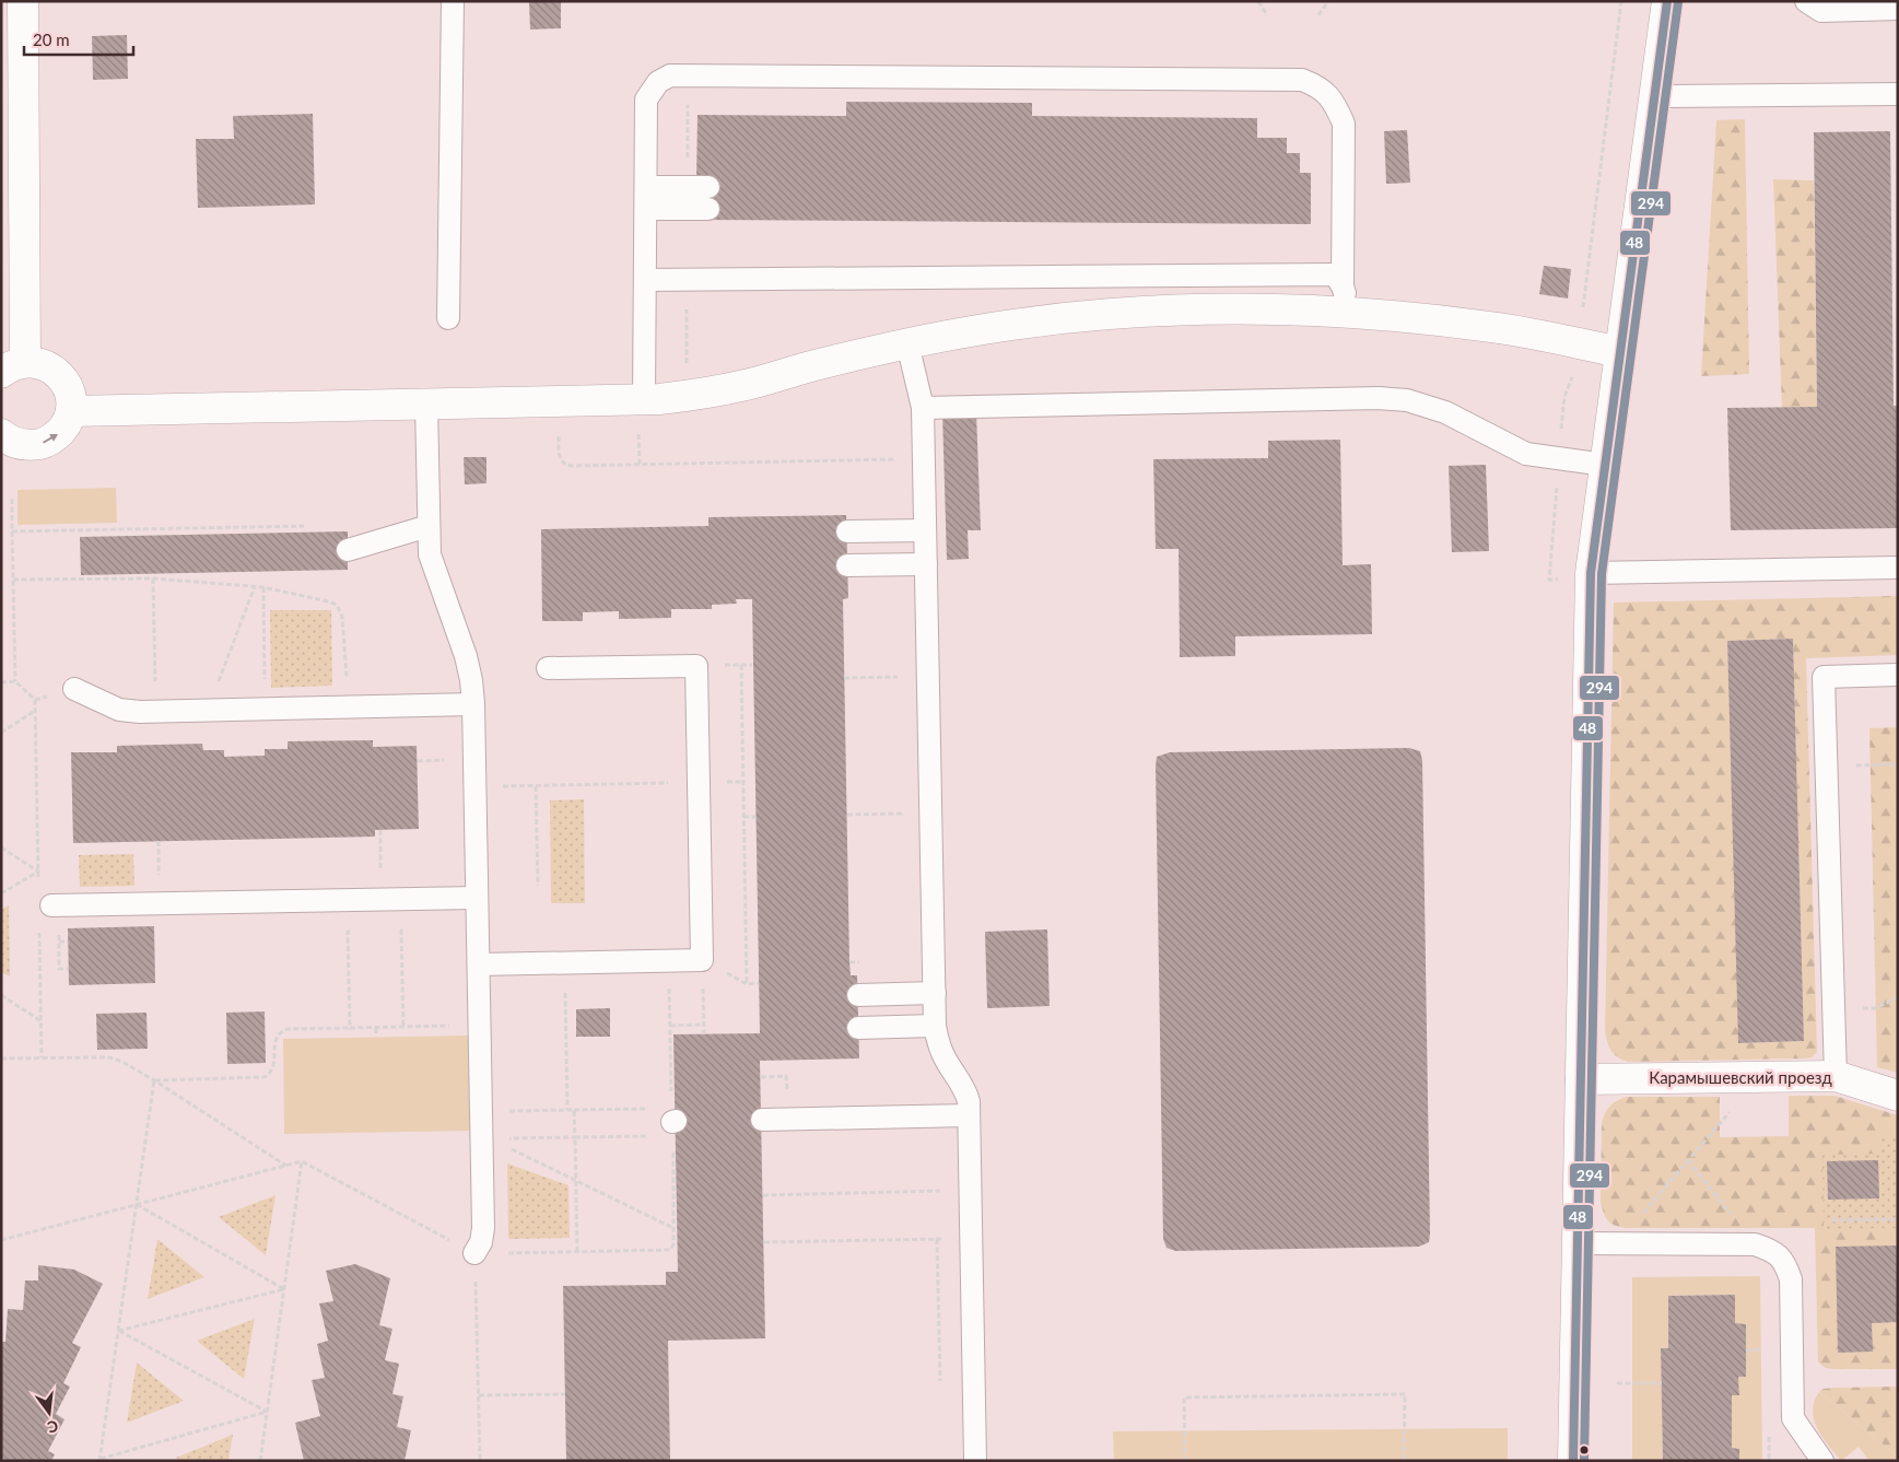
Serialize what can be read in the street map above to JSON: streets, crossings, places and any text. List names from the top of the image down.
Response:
{
  "streets": {
    "street": ["Карамышевский проезд"]
  },
  "lines": ["transit line 48", "transit line 294"],
  "scale_bar": "20 m",
  "north": "bottom"
}
